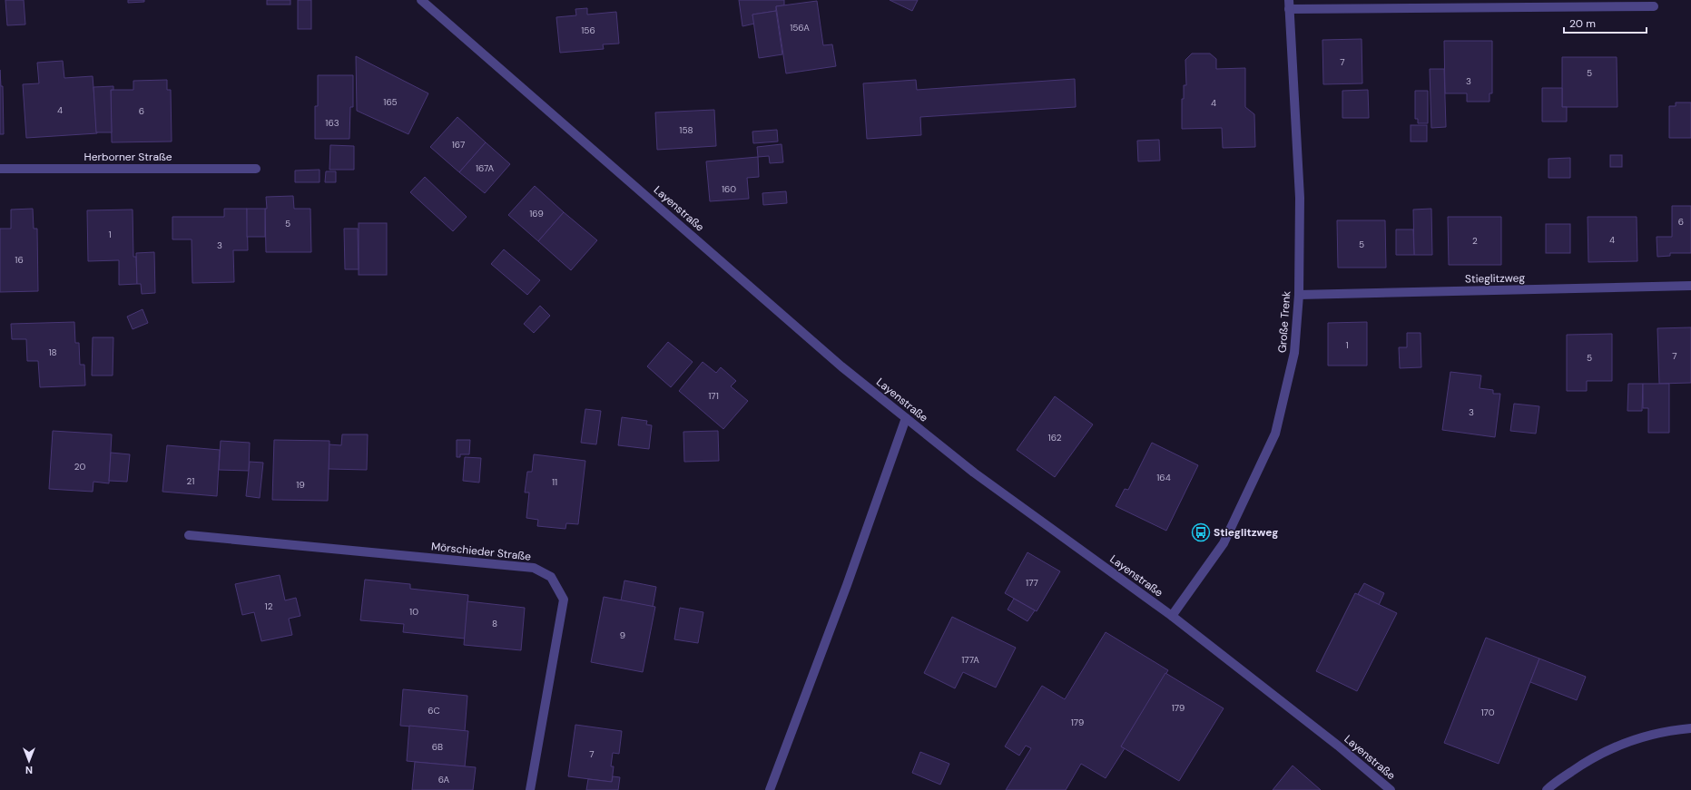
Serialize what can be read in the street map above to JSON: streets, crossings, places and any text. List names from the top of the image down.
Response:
{
  "streets": {
    "street": [
      "Herborner Straße",
      "Layenstraße",
      "Stieglitzweg",
      "Große Trenk",
      "Mörschieder Straße"
    ]
  },
  "crossings": [
    ["Layenstraße", "Große Trenk"],
    ["Stieglitzweg", "Große Trenk"]
  ],
  "places": {
    "bus stop": ["Stieglitzweg"]
  },
  "house_numbers": [
    "156A",
    "156",
    "7",
    "5",
    "3",
    "165",
    "4",
    "4",
    "6",
    "163",
    "158",
    "167",
    "167A",
    "160",
    "169",
    "6",
    "5",
    "1",
    "4",
    "2",
    "5",
    "3",
    "16",
    "1",
    "18",
    "7",
    "5",
    "171",
    "3",
    "162",
    "20",
    "164",
    "21",
    "11",
    "19",
    "177",
    "12",
    "10",
    "8",
    "9",
    "177A",
    "179",
    "6C",
    "170",
    "179",
    "6B",
    "7",
    "6A"
  ],
  "scale_bar": "20 m",
  "north": "bottom"
}
